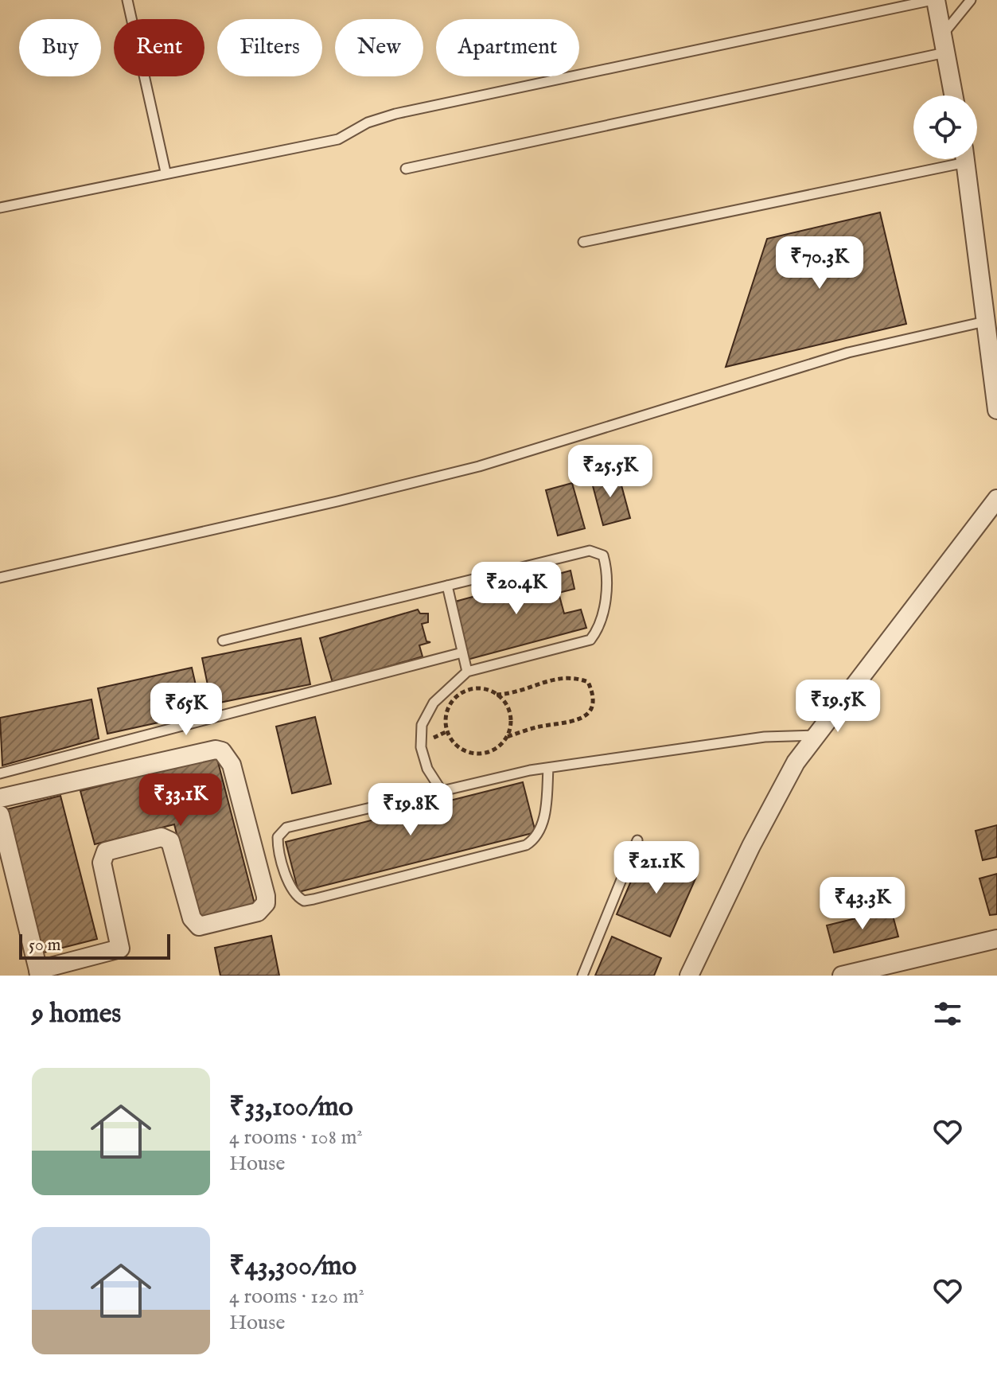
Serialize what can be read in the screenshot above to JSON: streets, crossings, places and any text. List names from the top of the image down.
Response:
{
  "scale_bar": "50 m",
  "page": {
    "chip": [
      "Buy",
      "Rent",
      "Filters",
      "New",
      "Apartment"
    ],
    "price": [
      "₹70.3K",
      "₹25.5K",
      "₹20.4K",
      "₹19.5K",
      "₹65K",
      "₹33.1K",
      "₹19.8K",
      "₹21.1K",
      "₹43.3K"
    ],
    "scale": "50 m",
    "heading": "9 homes",
    "list": [
      {
        "name": "₹33,100/mo",
        "note": "4 rooms · 108 m² · House"
      },
      {
        "name": "₹43,300/mo",
        "note": "4 rooms · 120 m² · House"
      }
    ]
  }
}
